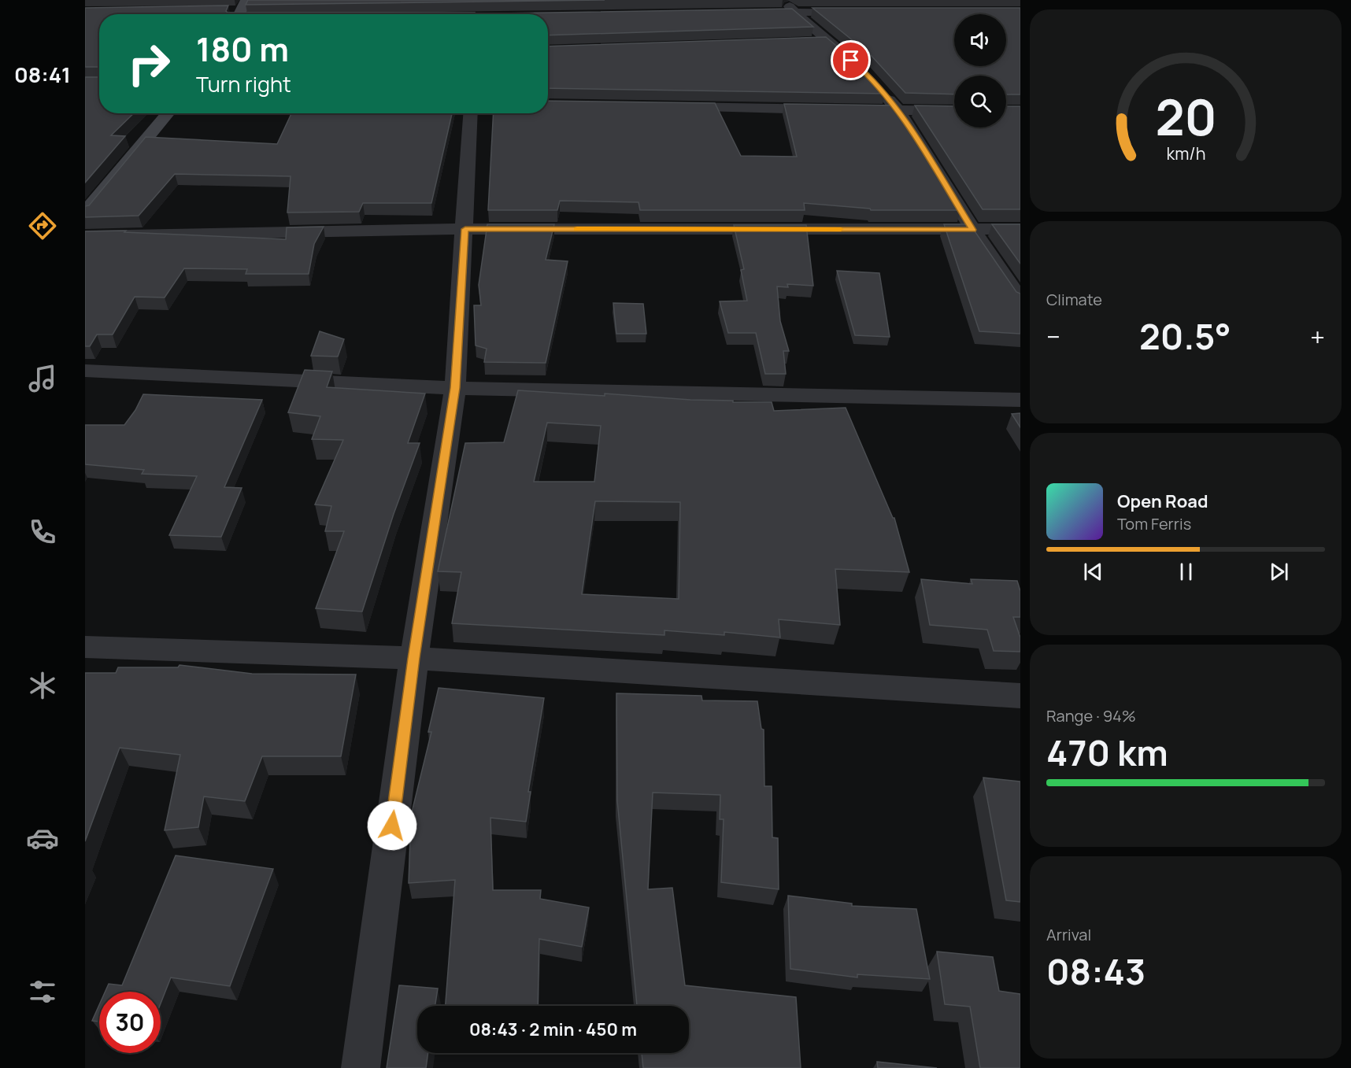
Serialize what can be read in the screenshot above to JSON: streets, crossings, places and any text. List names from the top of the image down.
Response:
{
  "page": {
    "tabs": "08:41",
    "turn": ["180 m", "Turn right"],
    "tile": [
      "Climate",
      ["Range · 94%", "470 km"],
      ["Arrival", "08:43"]
    ],
    "heat": ["−", "20.5°", "+"],
    "song": ["Open Road", "Tom Ferris"],
    "limit": "30",
    "trip": "08:43 · 2 min · 450 m",
    "gauge": ["20", "km/h"]
  }
}
